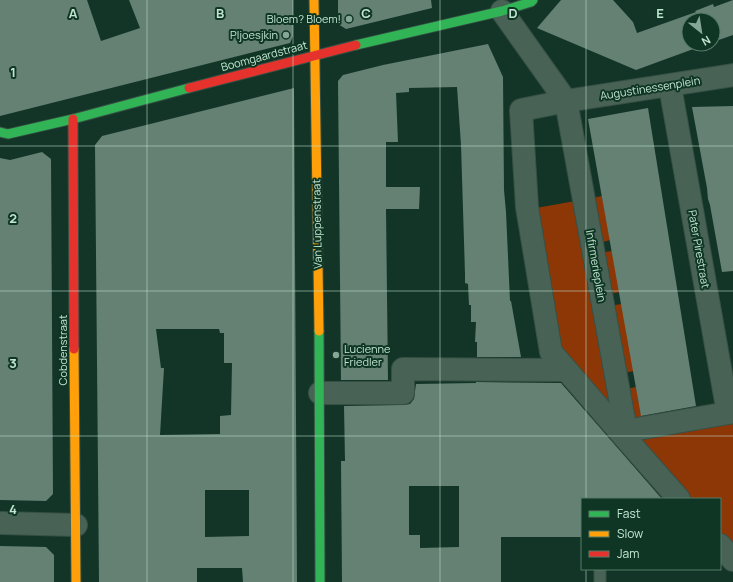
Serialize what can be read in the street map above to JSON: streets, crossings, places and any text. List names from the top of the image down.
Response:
{
  "streets": {
    "street": [
      "Boomgaardstraat",
      "Augustinessenplein",
      "Van Luppenstraat",
      "Pater Pirestraat",
      "Infirmerieplein",
      "Cobdenstraat"
    ]
  },
  "crossings": [
    ["Boomgaardstraat", "Van Luppenstraat"],
    ["Boomgaardstraat", "Infirmerieplein"],
    ["Boomgaardstraat", "Cobdenstraat"],
    ["Augustinessenplein", "Pater Pirestraat"],
    ["Augustinessenplein", "Infirmerieplein"],
    ["Pater Pirestraat", "Infirmerieplein"]
  ],
  "places": ["Bloem? Bloem!", "Pljoesjkin", "Lucienne Friedler"],
  "legend": ["Fast", "Slow", "Jam"],
  "north": "bottom right",
  "grid": {
    "columns": [
      "A",
      "B",
      "C",
      "D",
      "E"
    ],
    "rows": [
      "1",
      "2",
      "3",
      "4"
    ]
  }
}
